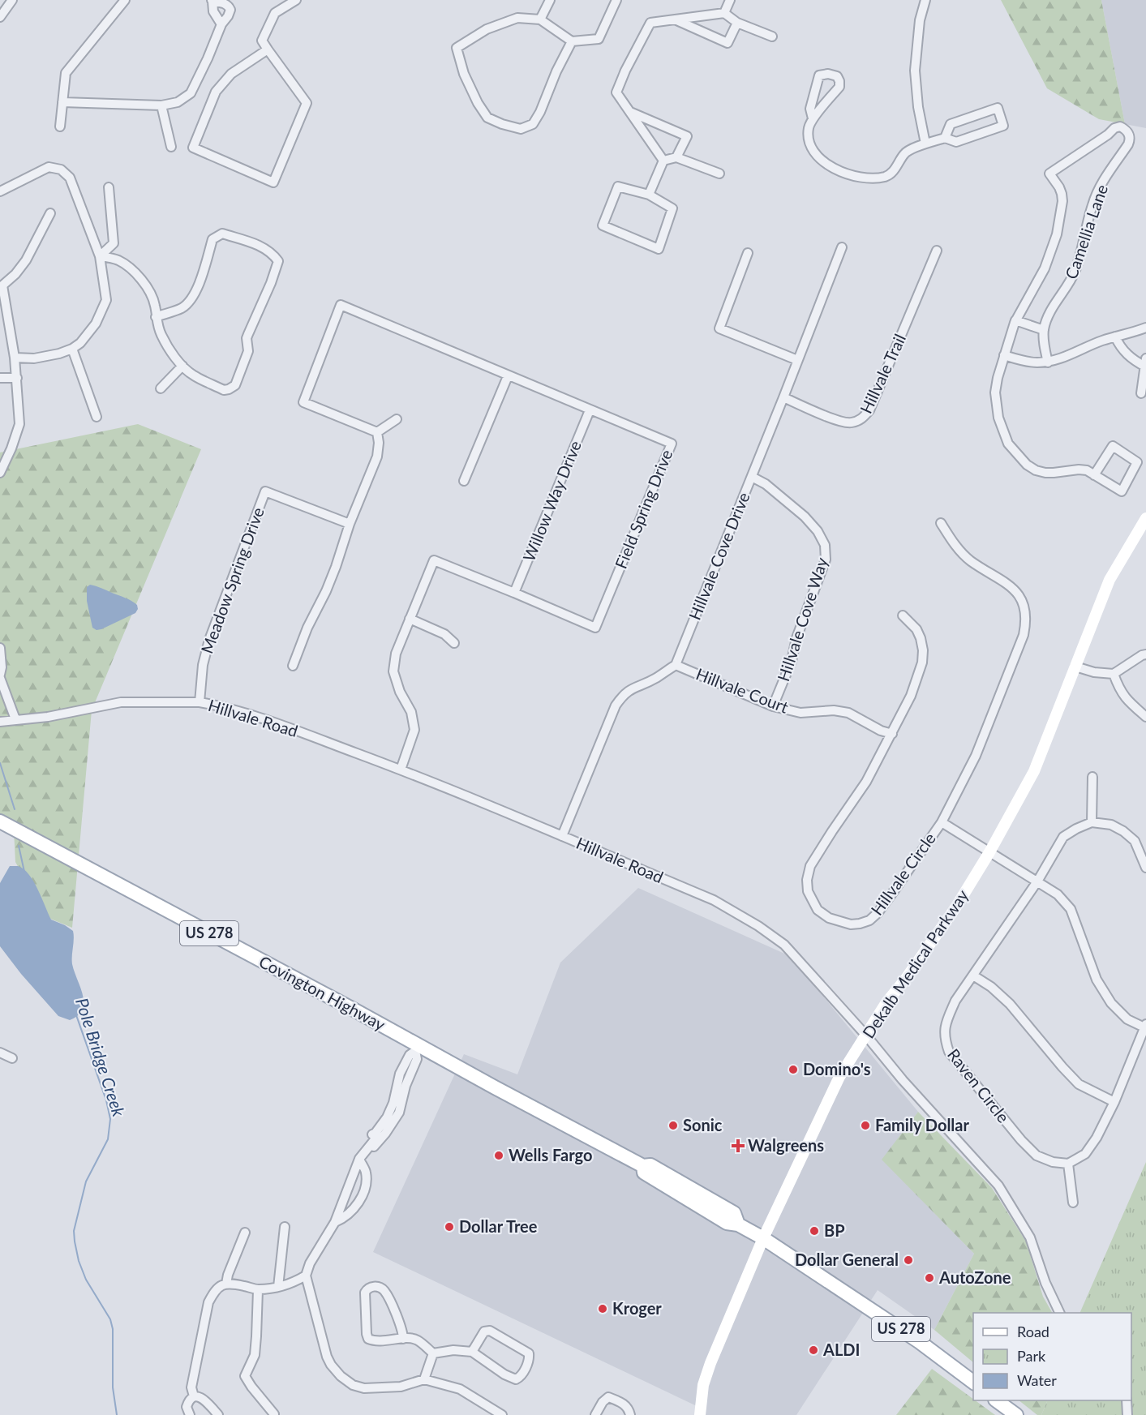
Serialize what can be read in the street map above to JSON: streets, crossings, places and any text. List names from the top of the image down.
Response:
{
  "streets": {
    "main road": ["US 278", "Dekalb Medical Parkway", "Covington Highway"],
    "street": [
      "Camellia Lane",
      "Hillvale Trail",
      "Willow Way Drive",
      "Field Spring Drive",
      "Hillvale Cove Drive",
      "Meadow Spring Drive",
      "Hillvale Cove Way",
      "Hillvale Court",
      "Hillvale Road",
      "Hillvale Circle",
      "Raven Circle"
    ]
  },
  "crossings": [
    ["Hillvale Trail", "Hillvale Cove Drive"],
    ["Willow Way Drive", "Field Spring Drive"],
    ["Field Spring Drive", "Hillvale Road"],
    ["Hillvale Cove Drive", "Hillvale Cove Way"],
    ["Hillvale Cove Drive", "Hillvale Court"],
    ["Meadow Spring Drive", "Hillvale Road"],
    ["Hillvale Cove Way", "Hillvale Court"],
    ["Hillvale Court", "Hillvale Circle"],
    ["Hillvale Road", "Dekalb Medical Parkway"],
    ["Dekalb Medical Parkway", "Covington Highway"]
  ],
  "water": ["Pole Bridge Creek"],
  "places": {
    "other": [
      "Domino's",
      "Sonic",
      "Family Dollar",
      "Wells Fargo",
      "Dollar Tree",
      "BP",
      "Dollar General",
      "AutoZone",
      "Kroger",
      "ALDI"
    ],
    "health": ["Walgreens"]
  },
  "legend": ["Road", "Park", "Water"]
}
